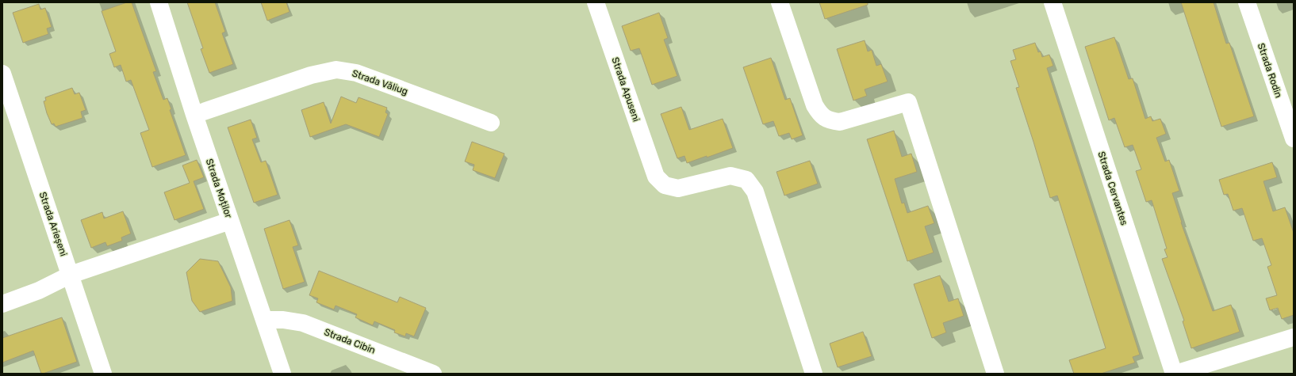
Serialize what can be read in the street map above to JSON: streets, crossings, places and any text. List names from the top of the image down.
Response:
{
  "streets": {
    "street": [
      "Strada Rodin",
      "Strada Văliug",
      "Strada Apuseni",
      "Strada Moților",
      "Strada Cervantes",
      "Strada Arieșeni",
      "Strada Cibin"
    ]
  },
  "crossings": [
    ["Strada Văliug", "Strada Moților"],
    ["Strada Moților", "Strada Cibin"]
  ]
}
